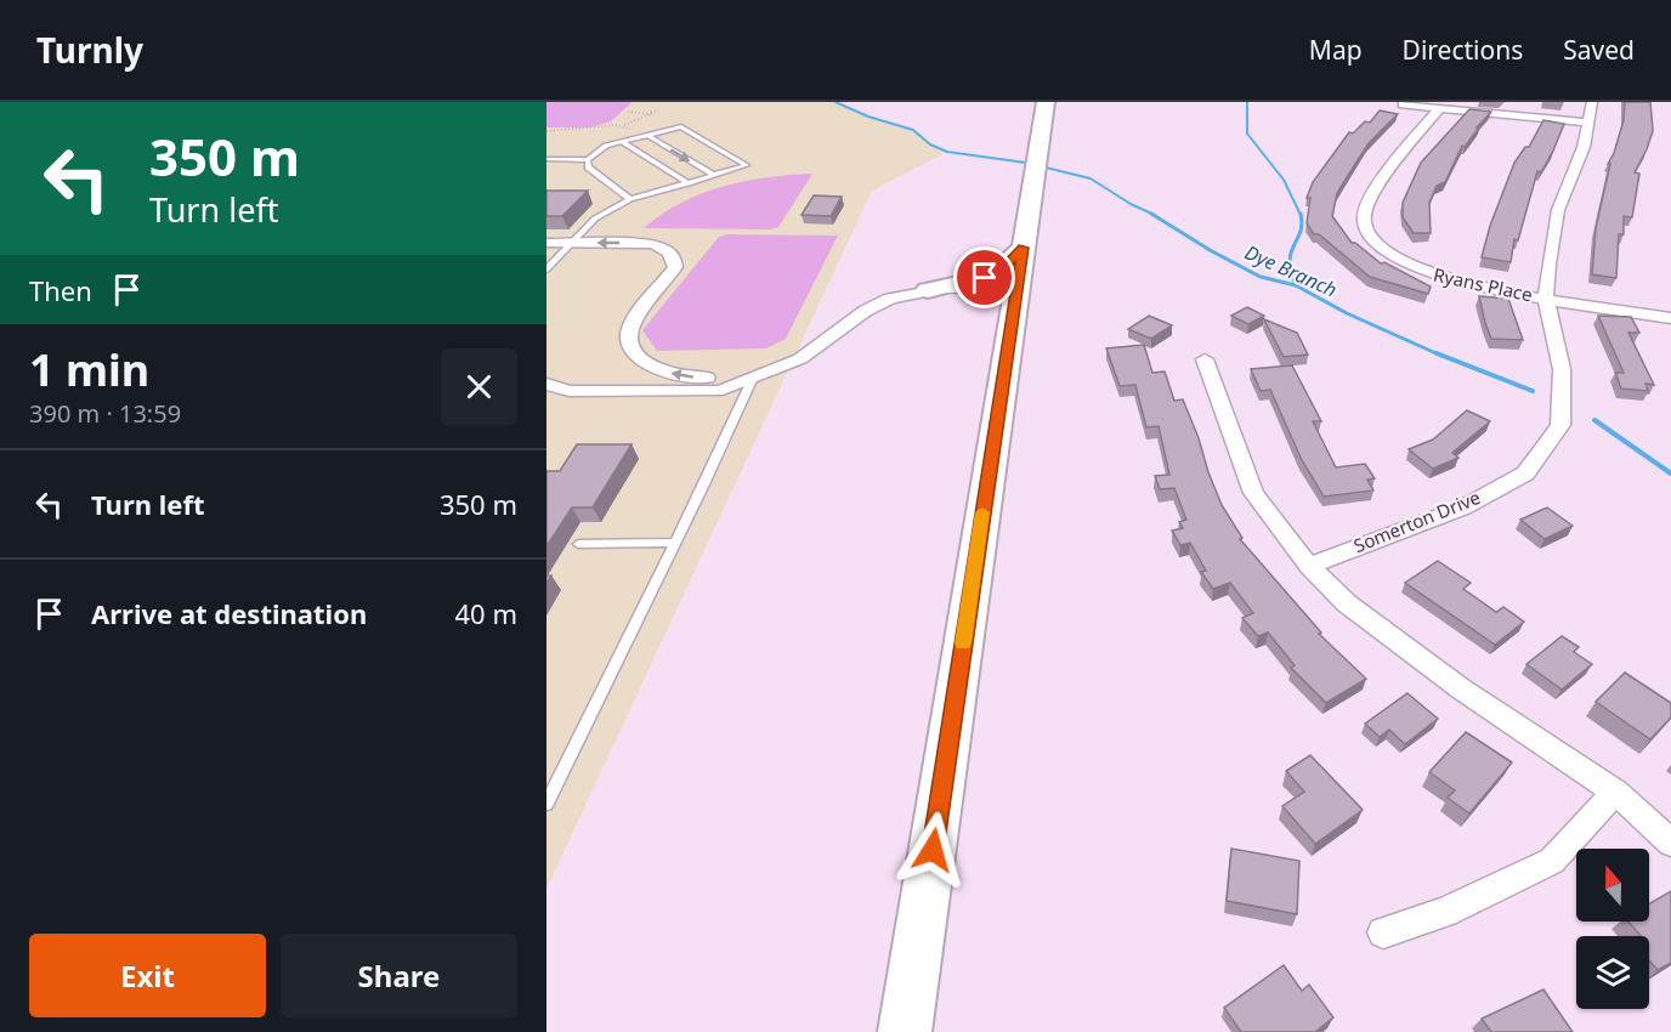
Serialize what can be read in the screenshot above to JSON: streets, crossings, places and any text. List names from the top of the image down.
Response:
{
  "streets": {
    "street": ["Ryans Place", "Somerton Drive"]
  },
  "crossings": [
    ["Ryans Place", "Somerton Drive"]
  ],
  "water": ["Dye Branch"],
  "north": "top",
  "page": {
    "header": "Turnly",
    "nav": ["Map", "Directions", "Saved"],
    "turn": ["350 m", "Turn left"],
    "then": "Then",
    "heading": ["1 min", "390 m · 13:59"],
    "list": [
      {
        "name": "Turn left",
        "value": "350 m"
      },
      {
        "name": "Arrive at destination",
        "value": "40 m"
      }
    ],
    "buttons": ["Exit", "Share"]
  }
}
